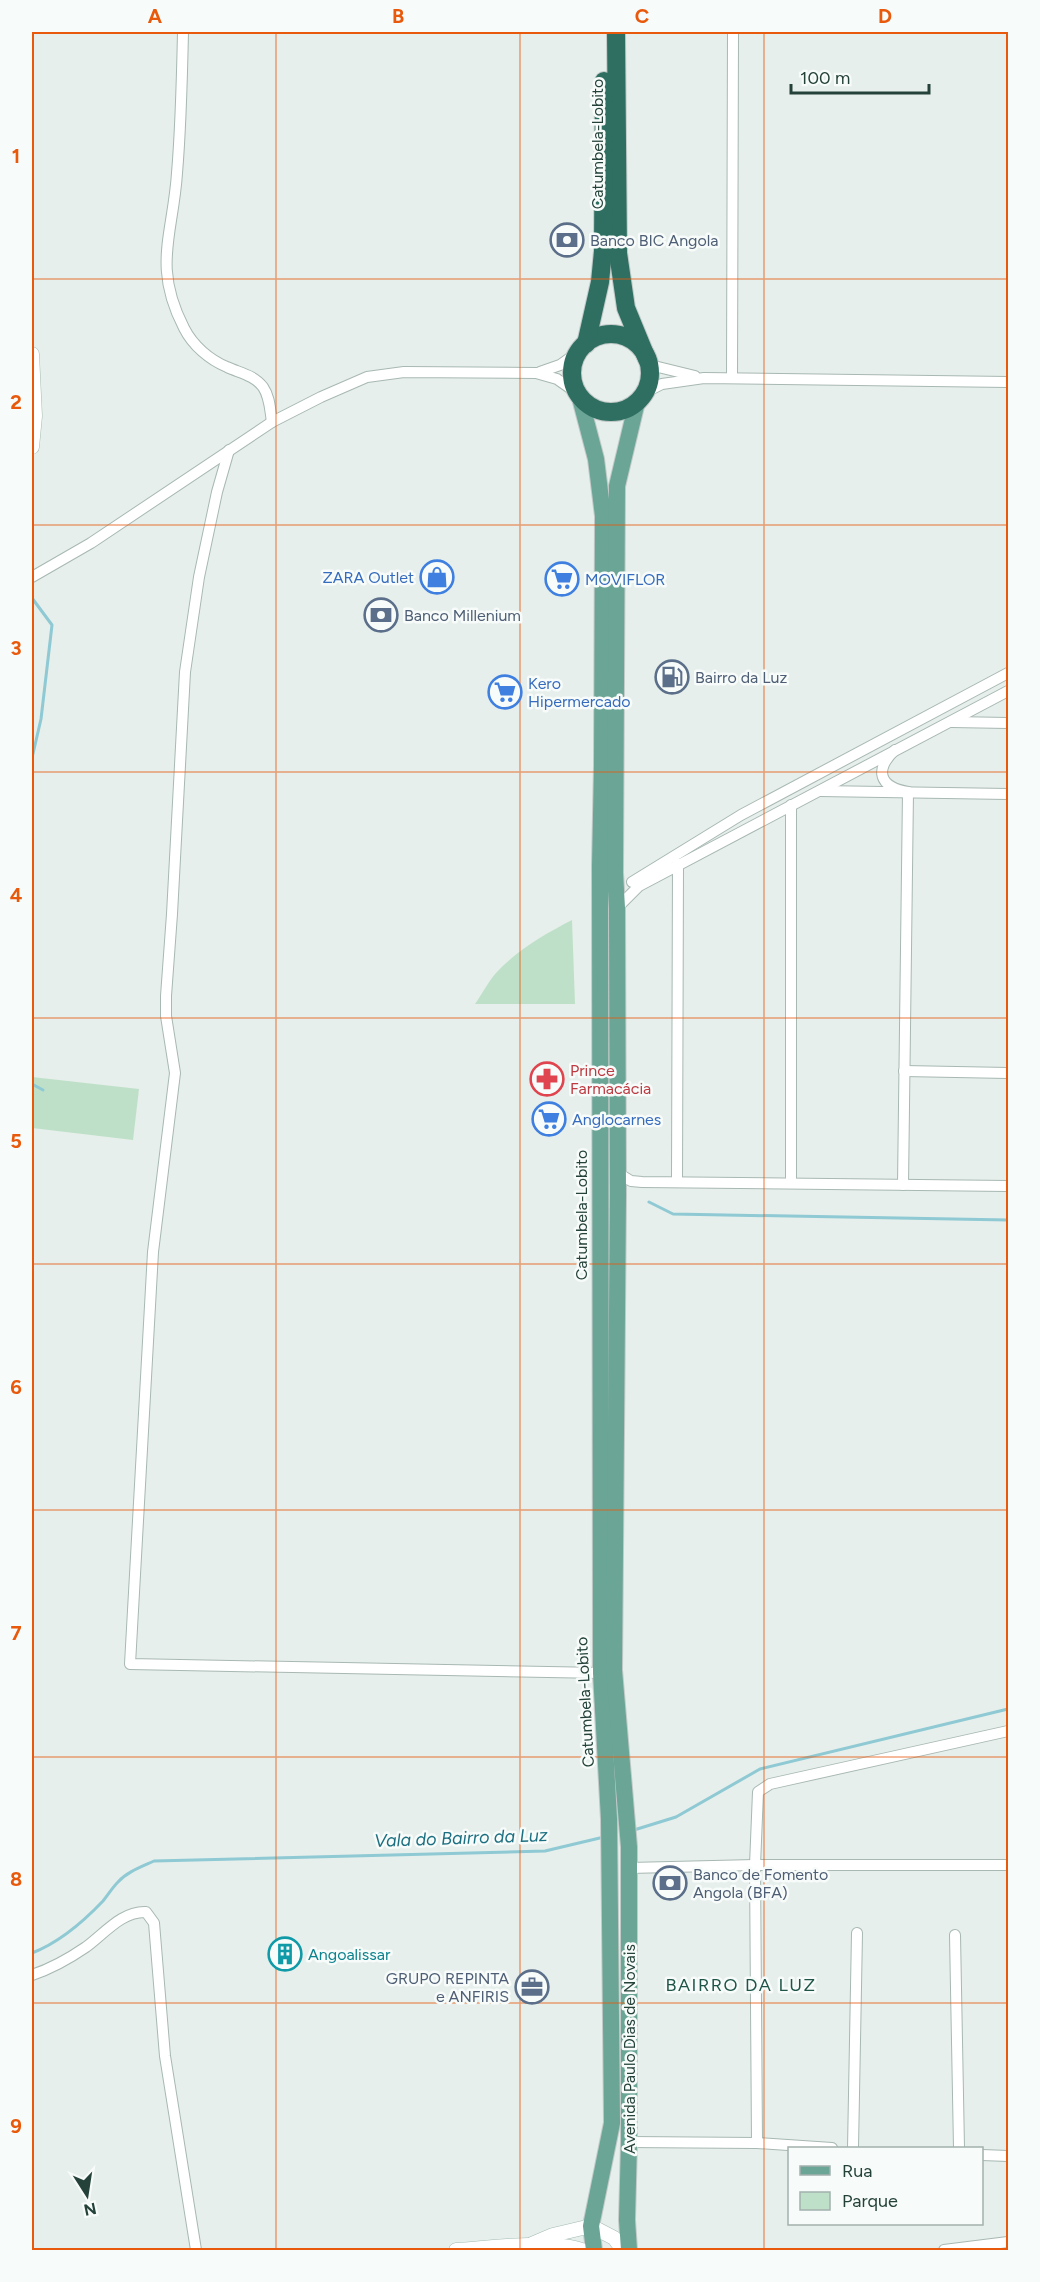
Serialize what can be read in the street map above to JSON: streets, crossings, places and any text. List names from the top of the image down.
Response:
{
  "streets": {
    "highway": ["Catumbela-Lobito"],
    "main road": ["Avenida Paulo Dias de Novais"]
  },
  "crossings": [
    ["Catumbela-Lobito", "Avenida Paulo Dias de Novais"]
  ],
  "districts": ["BAIRRO DA LUZ"],
  "water": ["Vala do Bairro da Luz"],
  "places": {
    "bank": ["Banco BIC Angola", "Banco Millenium", "Banco de Fomento Angola (BFA)"],
    "shop": ["ZARA Outlet"],
    "supermarket": ["MOVIFLOR", "Kero Hipermercado", "Anglocarnes"],
    "fuel station": ["Bairro da Luz"],
    "pharmacy": ["Prince Farmacácia"],
    "building": ["Angoalissar"],
    "office": ["GRUPO REPINTA e ANFIRIS"]
  },
  "legend": ["Rua", "Parque"],
  "scale_bar": "100 m",
  "north": "bottom",
  "grid": {
    "columns": [
      "A",
      "B",
      "C",
      "D"
    ],
    "rows": [
      "1",
      "2",
      "3",
      "4",
      "5",
      "6",
      "7",
      "8",
      "9"
    ]
  }
}
